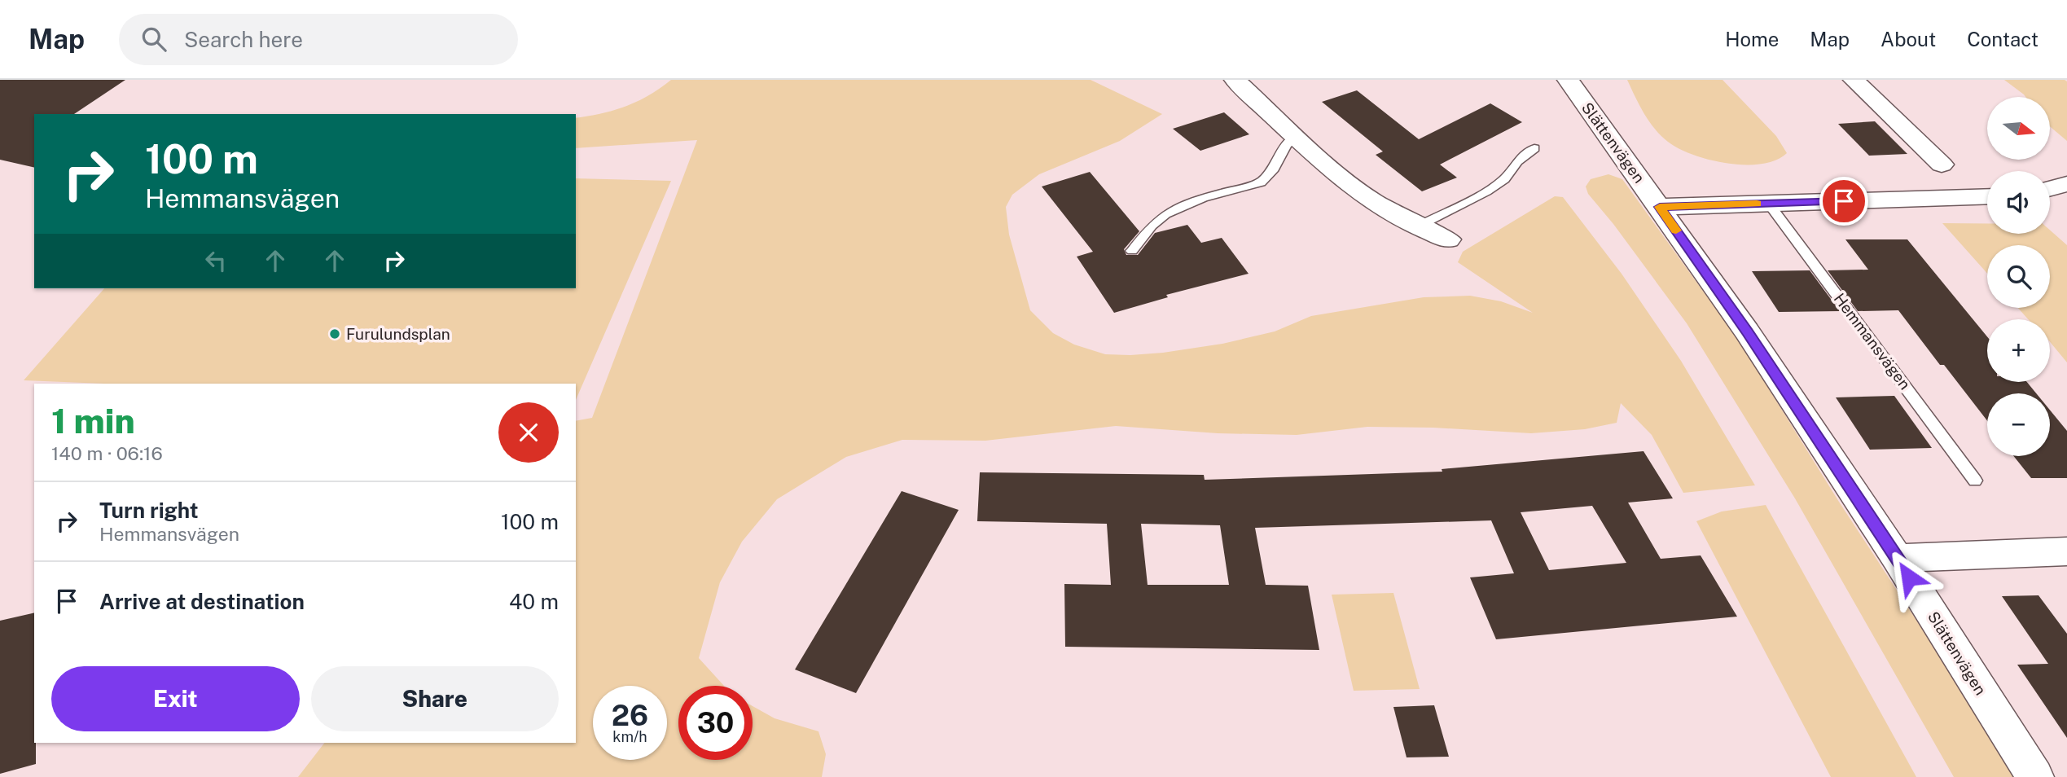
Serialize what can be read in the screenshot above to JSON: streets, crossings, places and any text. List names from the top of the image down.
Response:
{
  "streets": {
    "street": ["Slättenvägen"],
    "lane": ["Hemmansvägen"]
  },
  "places": ["Furulundsplan"],
  "north": "right",
  "page": {
    "header": "Map",
    "search": "Search here",
    "nav": [
      "Home",
      "Map",
      "About",
      "Contact"
    ],
    "map_buttons": ["+", "−"],
    "turn": ["100 m", "Hemmansvägen"],
    "heading": ["1 min", "140 m · 06:16"],
    "list": [
      {
        "name": "Turn right",
        "note": "Hemmansvägen",
        "value": "100 m"
      },
      {
        "name": "Arrive at destination",
        "value": "40 m"
      }
    ],
    "buttons": ["Exit", "Share"],
    "speed": "26 km/h",
    "limit": "30"
  }
}
